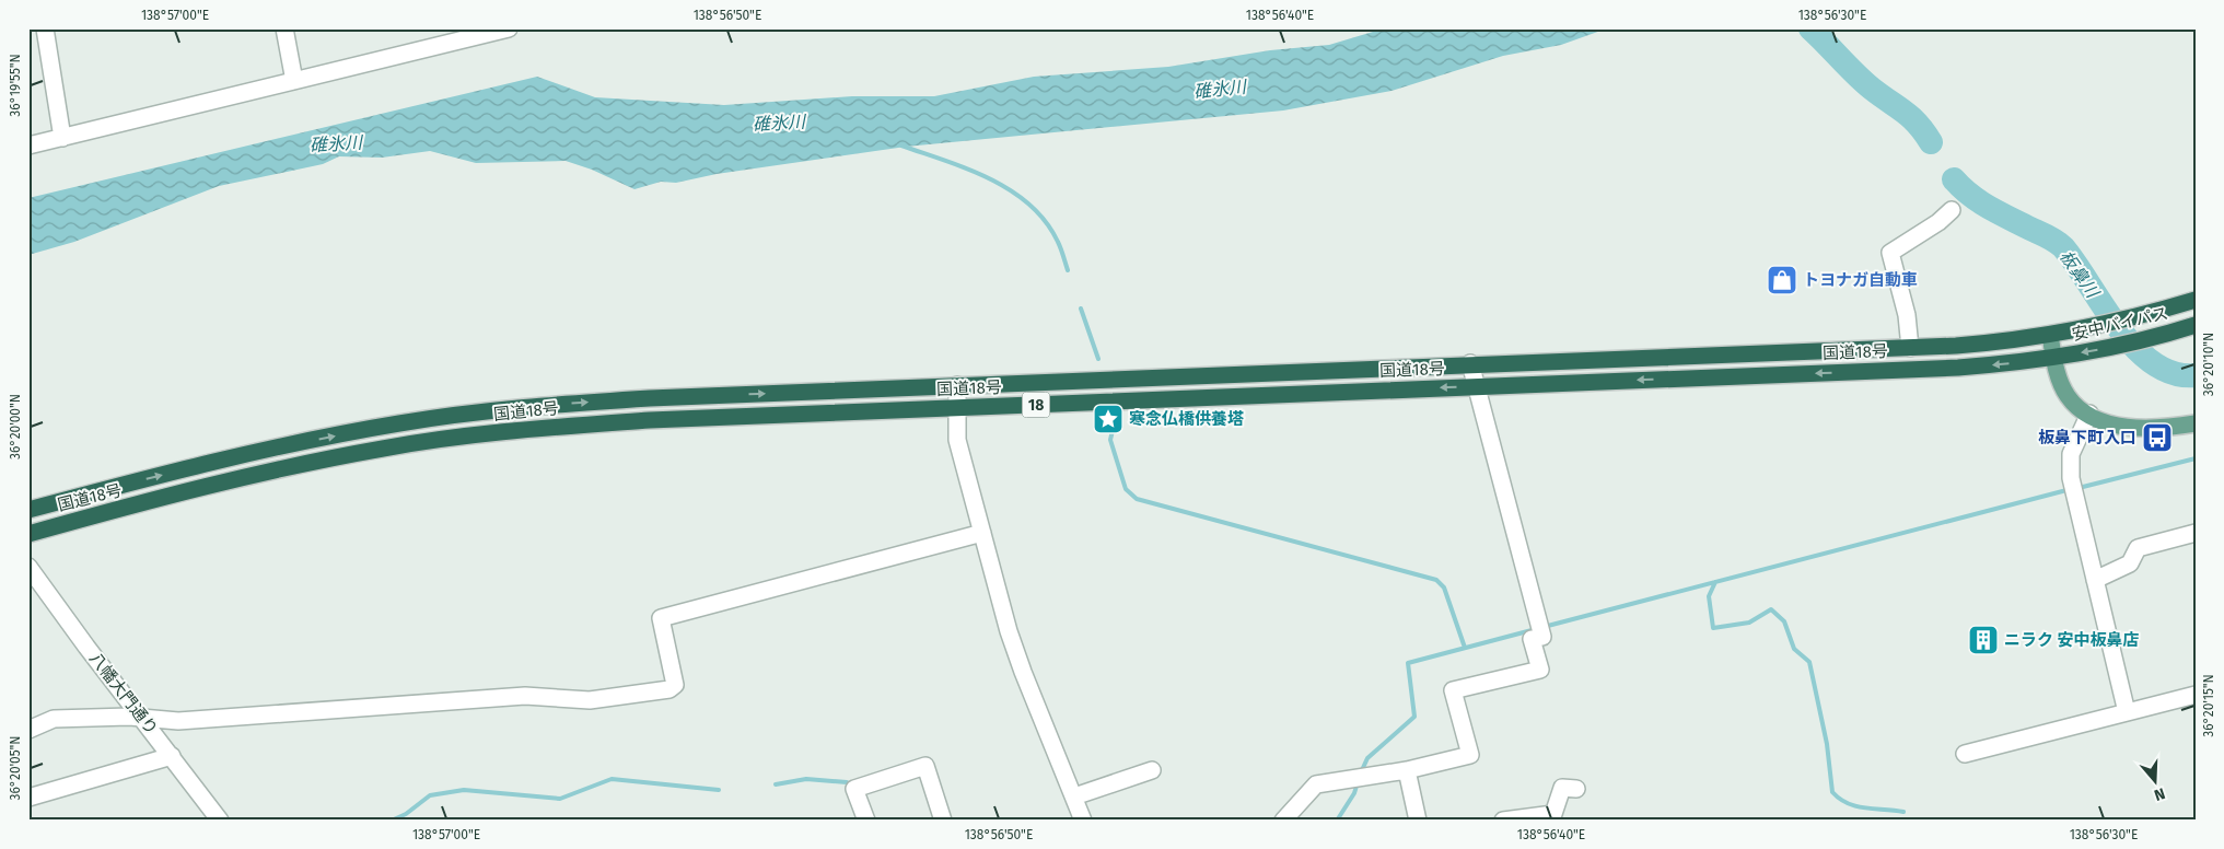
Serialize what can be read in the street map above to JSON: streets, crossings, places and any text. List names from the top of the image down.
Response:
{
  "streets": {
    "highway": ["安中バイパス", "国道18号", "18"],
    "street": ["八幡大門通り"]
  },
  "crossings": [
    ["安中バイパス", "国道18号"]
  ],
  "water": ["碓氷川", "板鼻川"],
  "places": {
    "shop": ["トヨナガ自動車"],
    "place": ["寒念仏橋供養塔"],
    "bus stop": ["板鼻下町入口"],
    "building": ["ニラク 安中板鼻店"]
  },
  "north": "bottom",
  "coordinates": [
    "138°57'00\"E",
    "138°56'50\"E",
    "138°56'40\"E",
    "138°56'30\"E",
    "36°19'55\"N",
    "36°20'10\"N",
    "36°20'00\"N",
    "36°20'15\"N",
    "36°20'05\"N"
  ]
}
